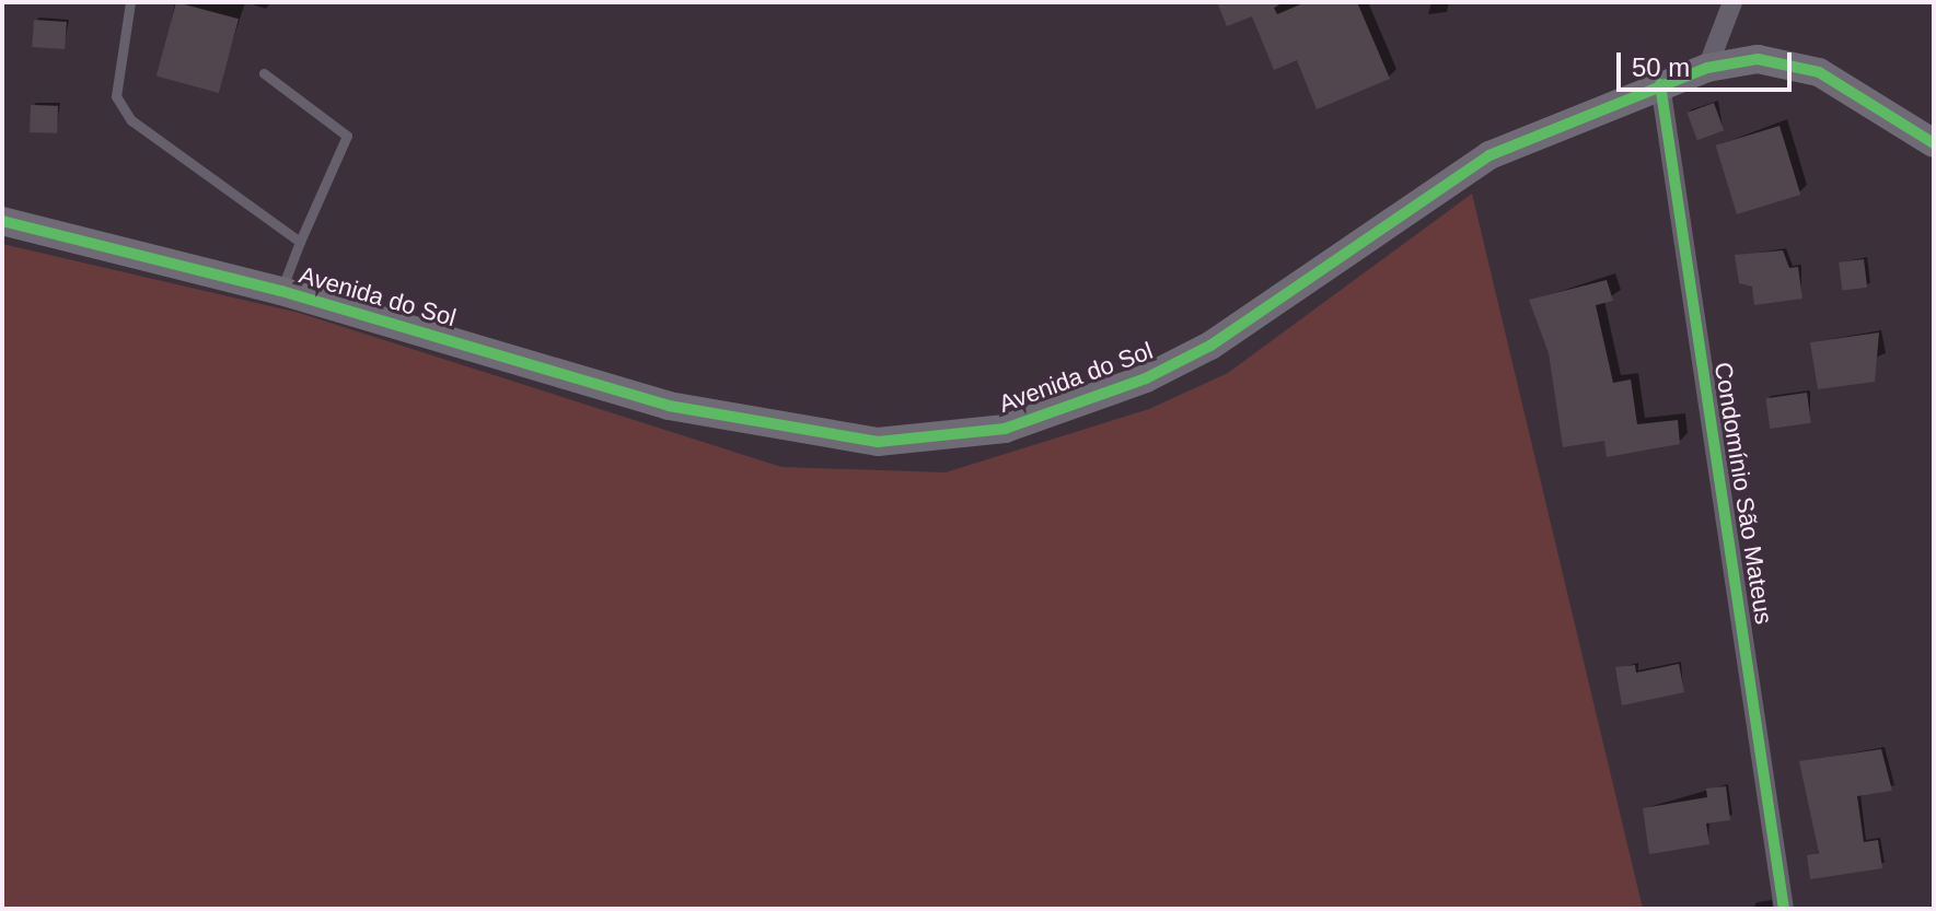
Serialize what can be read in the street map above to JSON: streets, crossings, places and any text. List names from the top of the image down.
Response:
{
  "streets": {
    "street": ["Avenida do Sol", "Condomínio São Mateus"]
  },
  "crossings": [
    ["Avenida do Sol", "Condomínio São Mateus"]
  ],
  "scale_bar": "50 m"
}
